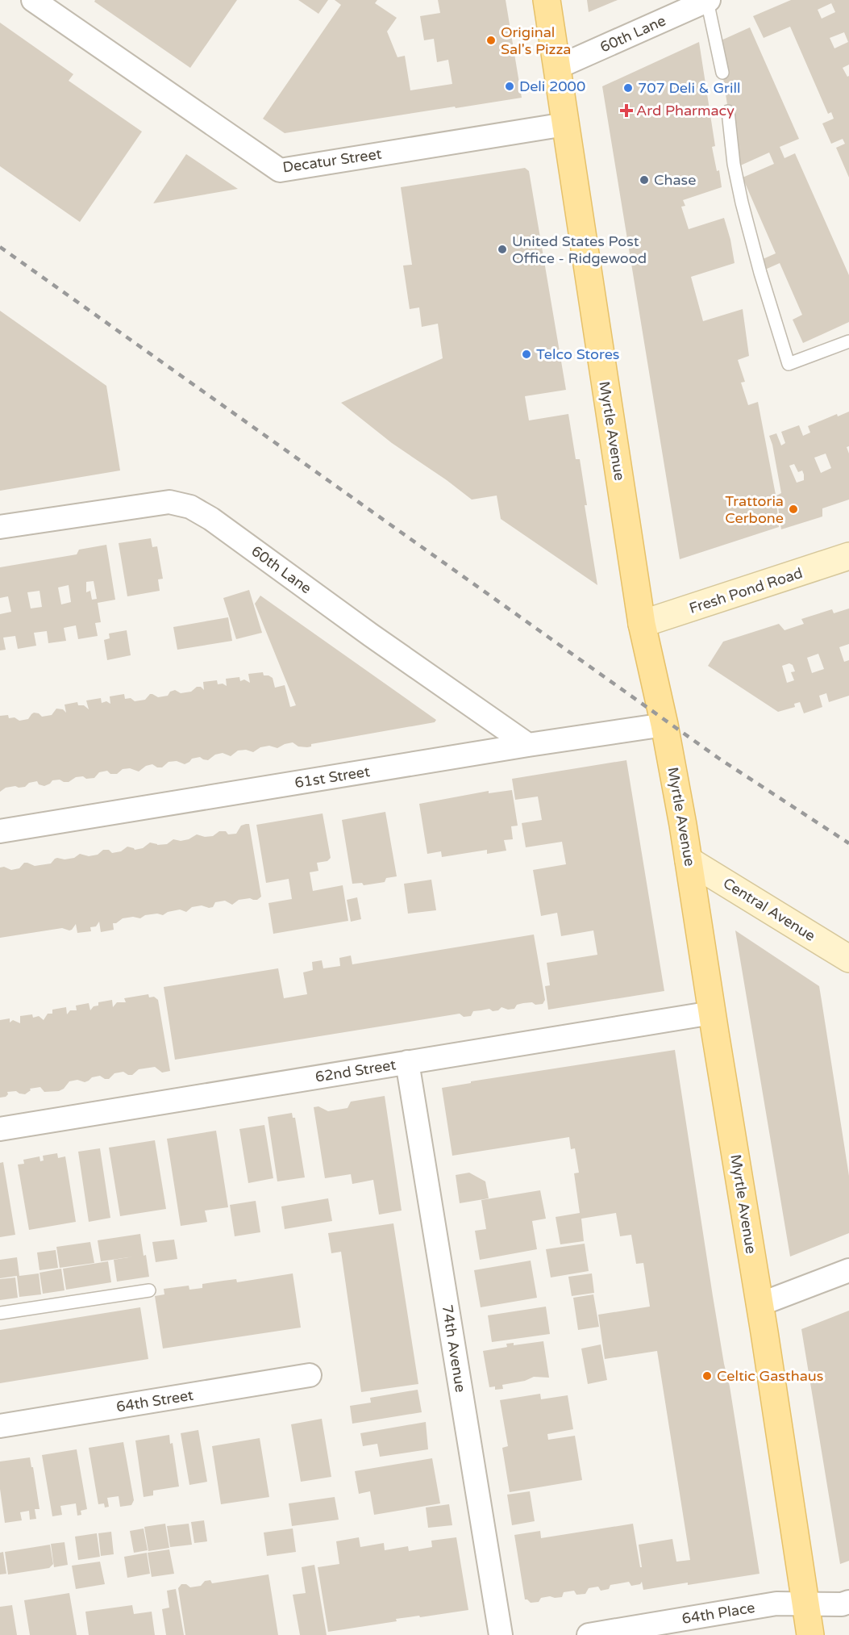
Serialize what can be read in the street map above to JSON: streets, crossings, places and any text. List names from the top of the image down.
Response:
{
  "streets": {
    "main road": ["Myrtle Avenue", "Fresh Pond Road", "Central Avenue"],
    "street": [
      "60th Lane",
      "Decatur Street",
      "61st Street",
      "62nd Street",
      "74th Avenue",
      "64th Street",
      "64th Place"
    ]
  },
  "crossings": [
    ["60th Lane", "Myrtle Avenue"],
    ["60th Lane", "61st Street"],
    ["Decatur Street", "Myrtle Avenue"],
    ["Myrtle Avenue", "Fresh Pond Road"],
    ["Myrtle Avenue", "61st Street"],
    ["Myrtle Avenue", "Central Avenue"],
    ["Myrtle Avenue", "62nd Street"],
    ["Myrtle Avenue", "64th Place"],
    ["62nd Street", "74th Avenue"]
  ],
  "places": {
    "other": [
      "Original Sal's Pizza",
      "Deli 2000",
      "707 Deli & Grill",
      "Chase",
      "United States Post Office - Ridgewood",
      "Telco Stores",
      "Trattoria Cerbone",
      "Celtic Gasthaus"
    ],
    "health": ["Ard Pharmacy"]
  }
}
